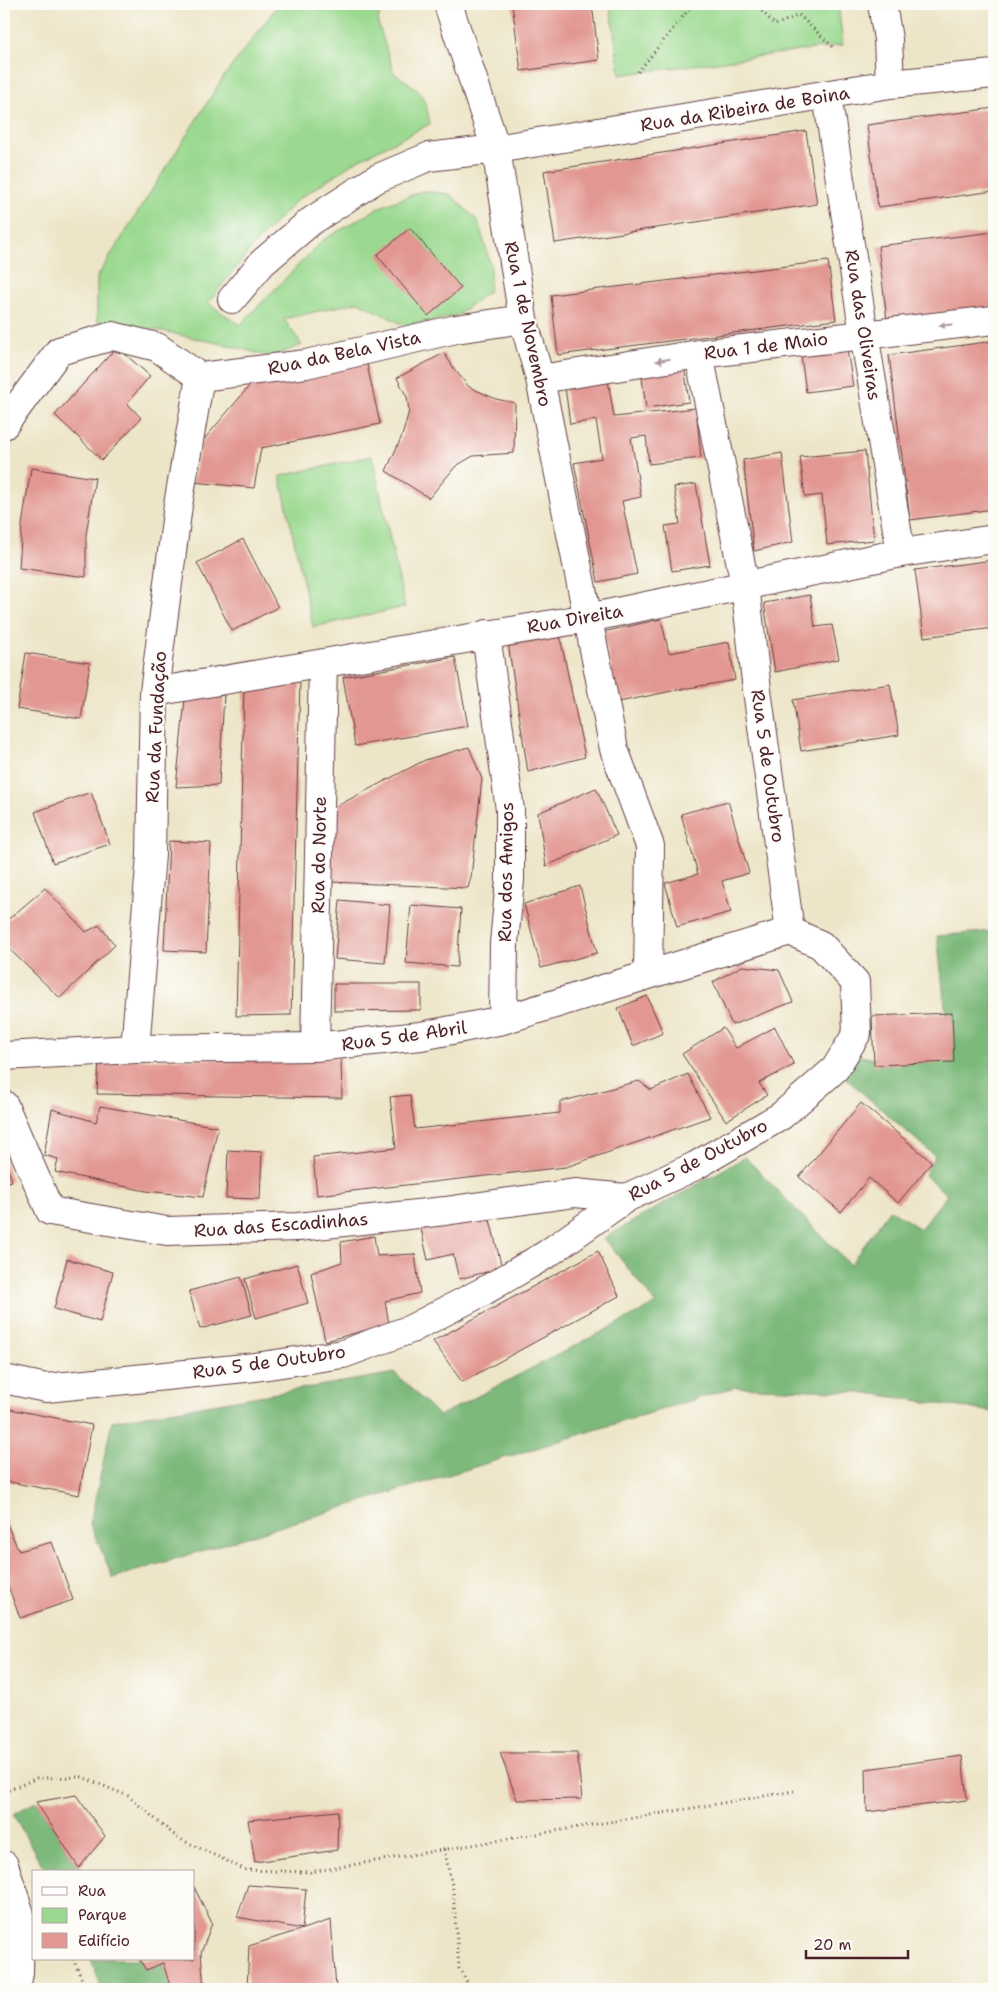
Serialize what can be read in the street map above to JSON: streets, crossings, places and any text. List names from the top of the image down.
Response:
{
  "streets": {
    "street": [
      "Rua da Ribeira de Boina",
      "Rua 1 de Novembro",
      "Rua das Oliveiras",
      "Rua 1 de Maio",
      "Rua da Bela Vista",
      "Rua Direita",
      "Rua da Fundação",
      "Rua 5 de Outubro",
      "Rua do Norte",
      "Rua dos Amigos",
      "Rua 5 de Abril",
      "Rua das Escadinhas"
    ]
  },
  "crossings": [
    ["Rua da Ribeira de Boina", "Rua 1 de Novembro"],
    ["Rua da Ribeira de Boina", "Rua das Oliveiras"],
    ["Rua 1 de Novembro", "Rua 1 de Maio"],
    ["Rua 1 de Novembro", "Rua da Bela Vista"],
    ["Rua 1 de Novembro", "Rua Direita"],
    ["Rua 1 de Novembro", "Rua 5 de Abril"],
    ["Rua das Oliveiras", "Rua 1 de Maio"],
    ["Rua das Oliveiras", "Rua Direita"],
    ["Rua 1 de Maio", "Rua 5 de Outubro"],
    ["Rua da Bela Vista", "Rua da Fundação"],
    ["Rua Direita", "Rua da Fundação"],
    ["Rua Direita", "Rua 5 de Outubro"],
    ["Rua Direita", "Rua do Norte"],
    ["Rua Direita", "Rua dos Amigos"],
    ["Rua da Fundação", "Rua 5 de Abril"],
    ["Rua 5 de Outubro", "Rua 5 de Abril"],
    ["Rua 5 de Outubro", "Rua das Escadinhas"],
    ["Rua do Norte", "Rua 5 de Abril"],
    ["Rua dos Amigos", "Rua 5 de Abril"]
  ],
  "one_way": ["Rua 1 de Maio"],
  "legend": ["Rua", "Parque", "Edifício"],
  "scale_bar": "20 m"
}
